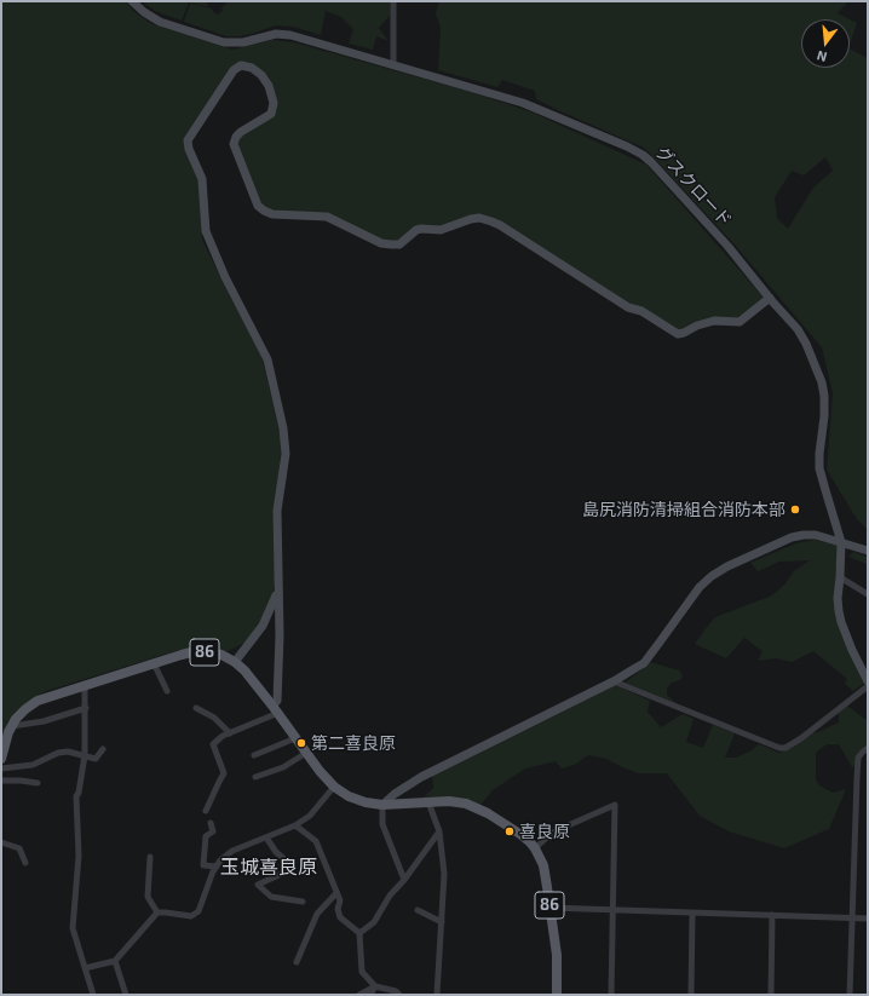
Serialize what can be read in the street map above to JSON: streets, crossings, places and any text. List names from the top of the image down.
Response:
{
  "streets": {
    "main road": ["86"],
    "street": ["グスクロード"]
  },
  "districts": ["玉城喜良原"],
  "places": ["島尻消防清掃組合消防本部", "第二喜良原", "喜良原"],
  "north": "bottom"
}
